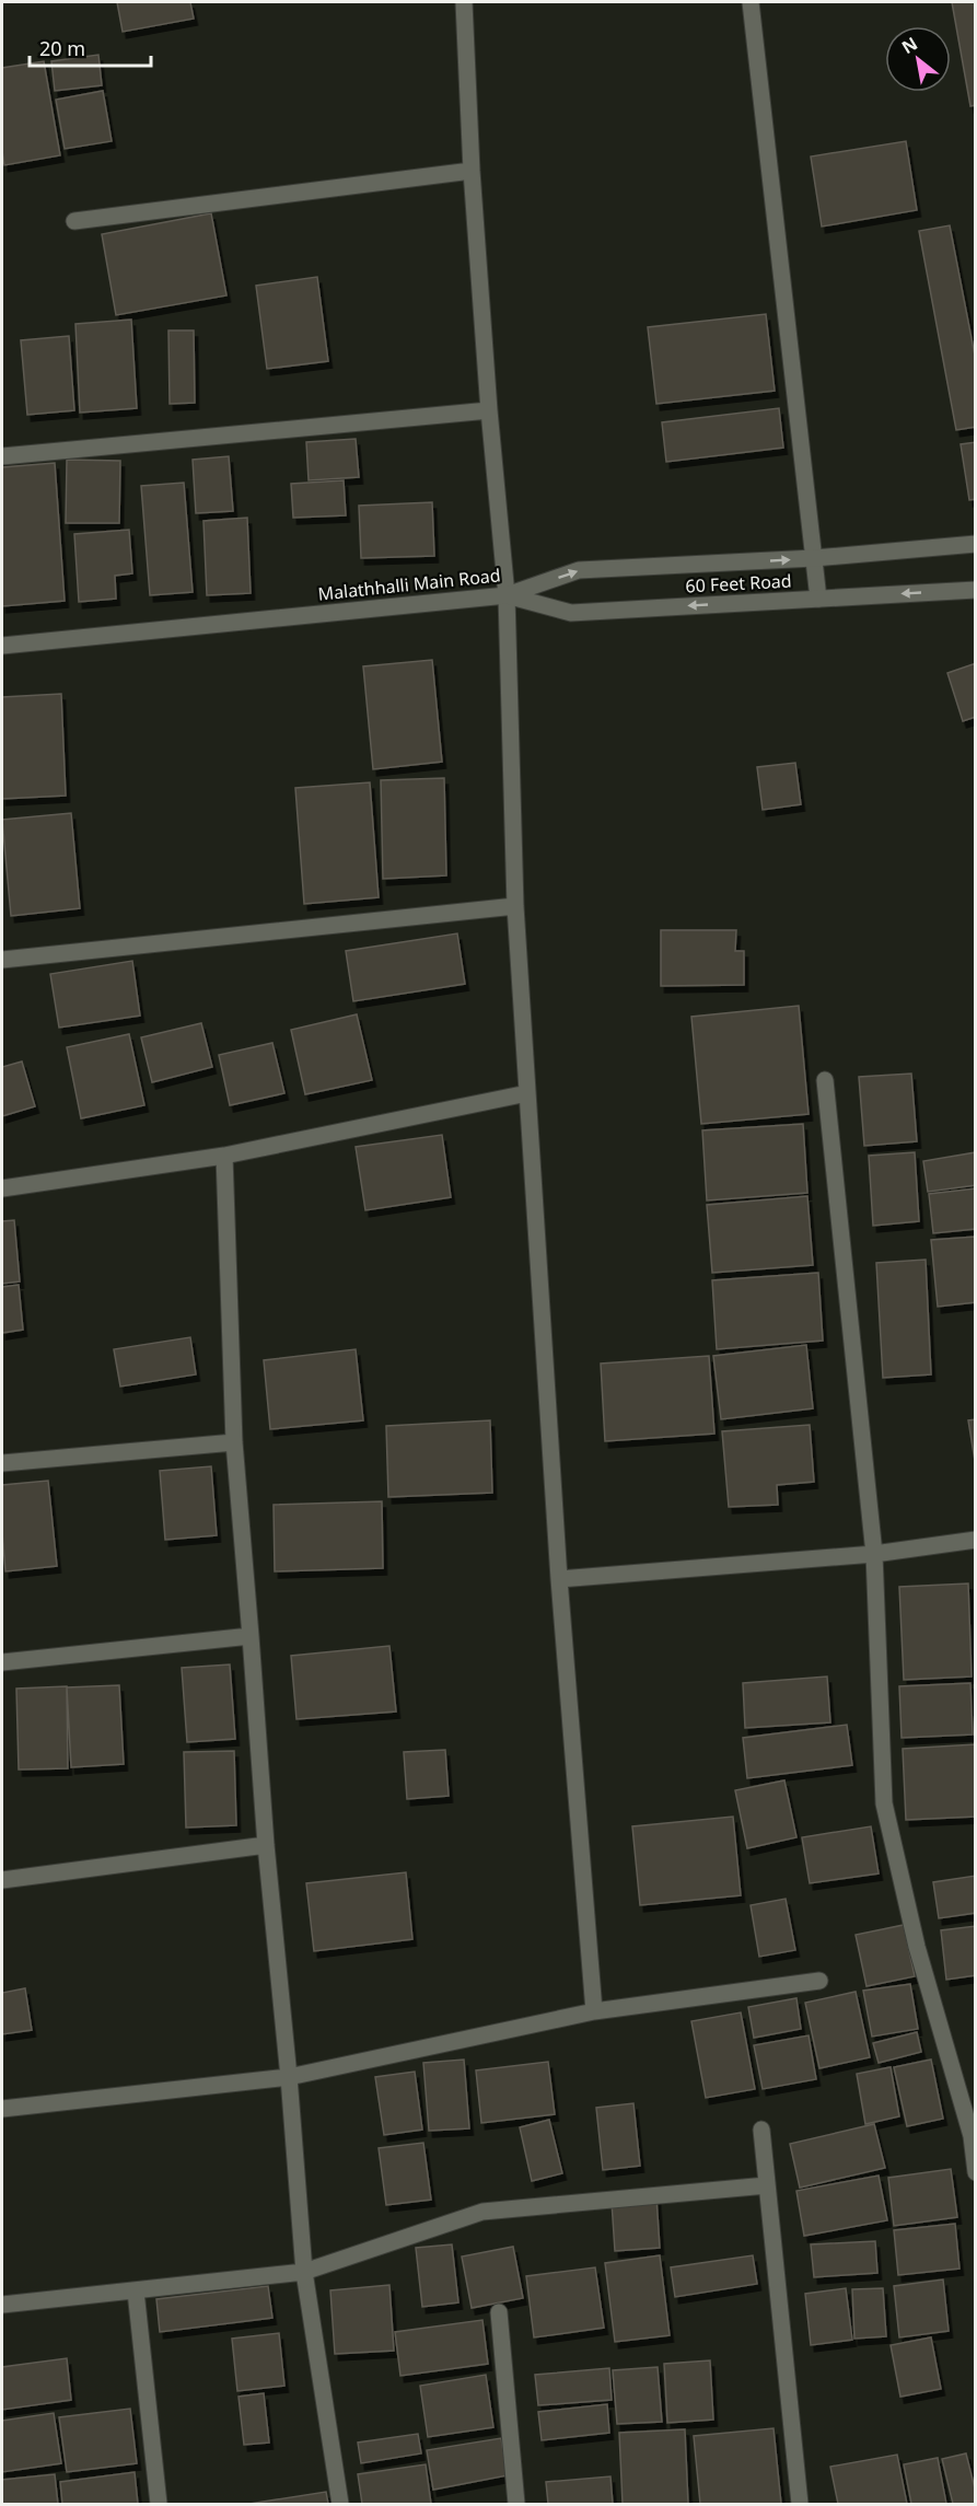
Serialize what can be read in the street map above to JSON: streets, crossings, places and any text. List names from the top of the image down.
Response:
{
  "streets": {
    "street": ["60 Feet Road", "Malathhalli Main Road"]
  },
  "crossings": [
    ["60 Feet Road", "Malathhalli Main Road"]
  ],
  "one_way": ["60 Feet Road"],
  "scale_bar": "20 m",
  "north": "top left"
}
